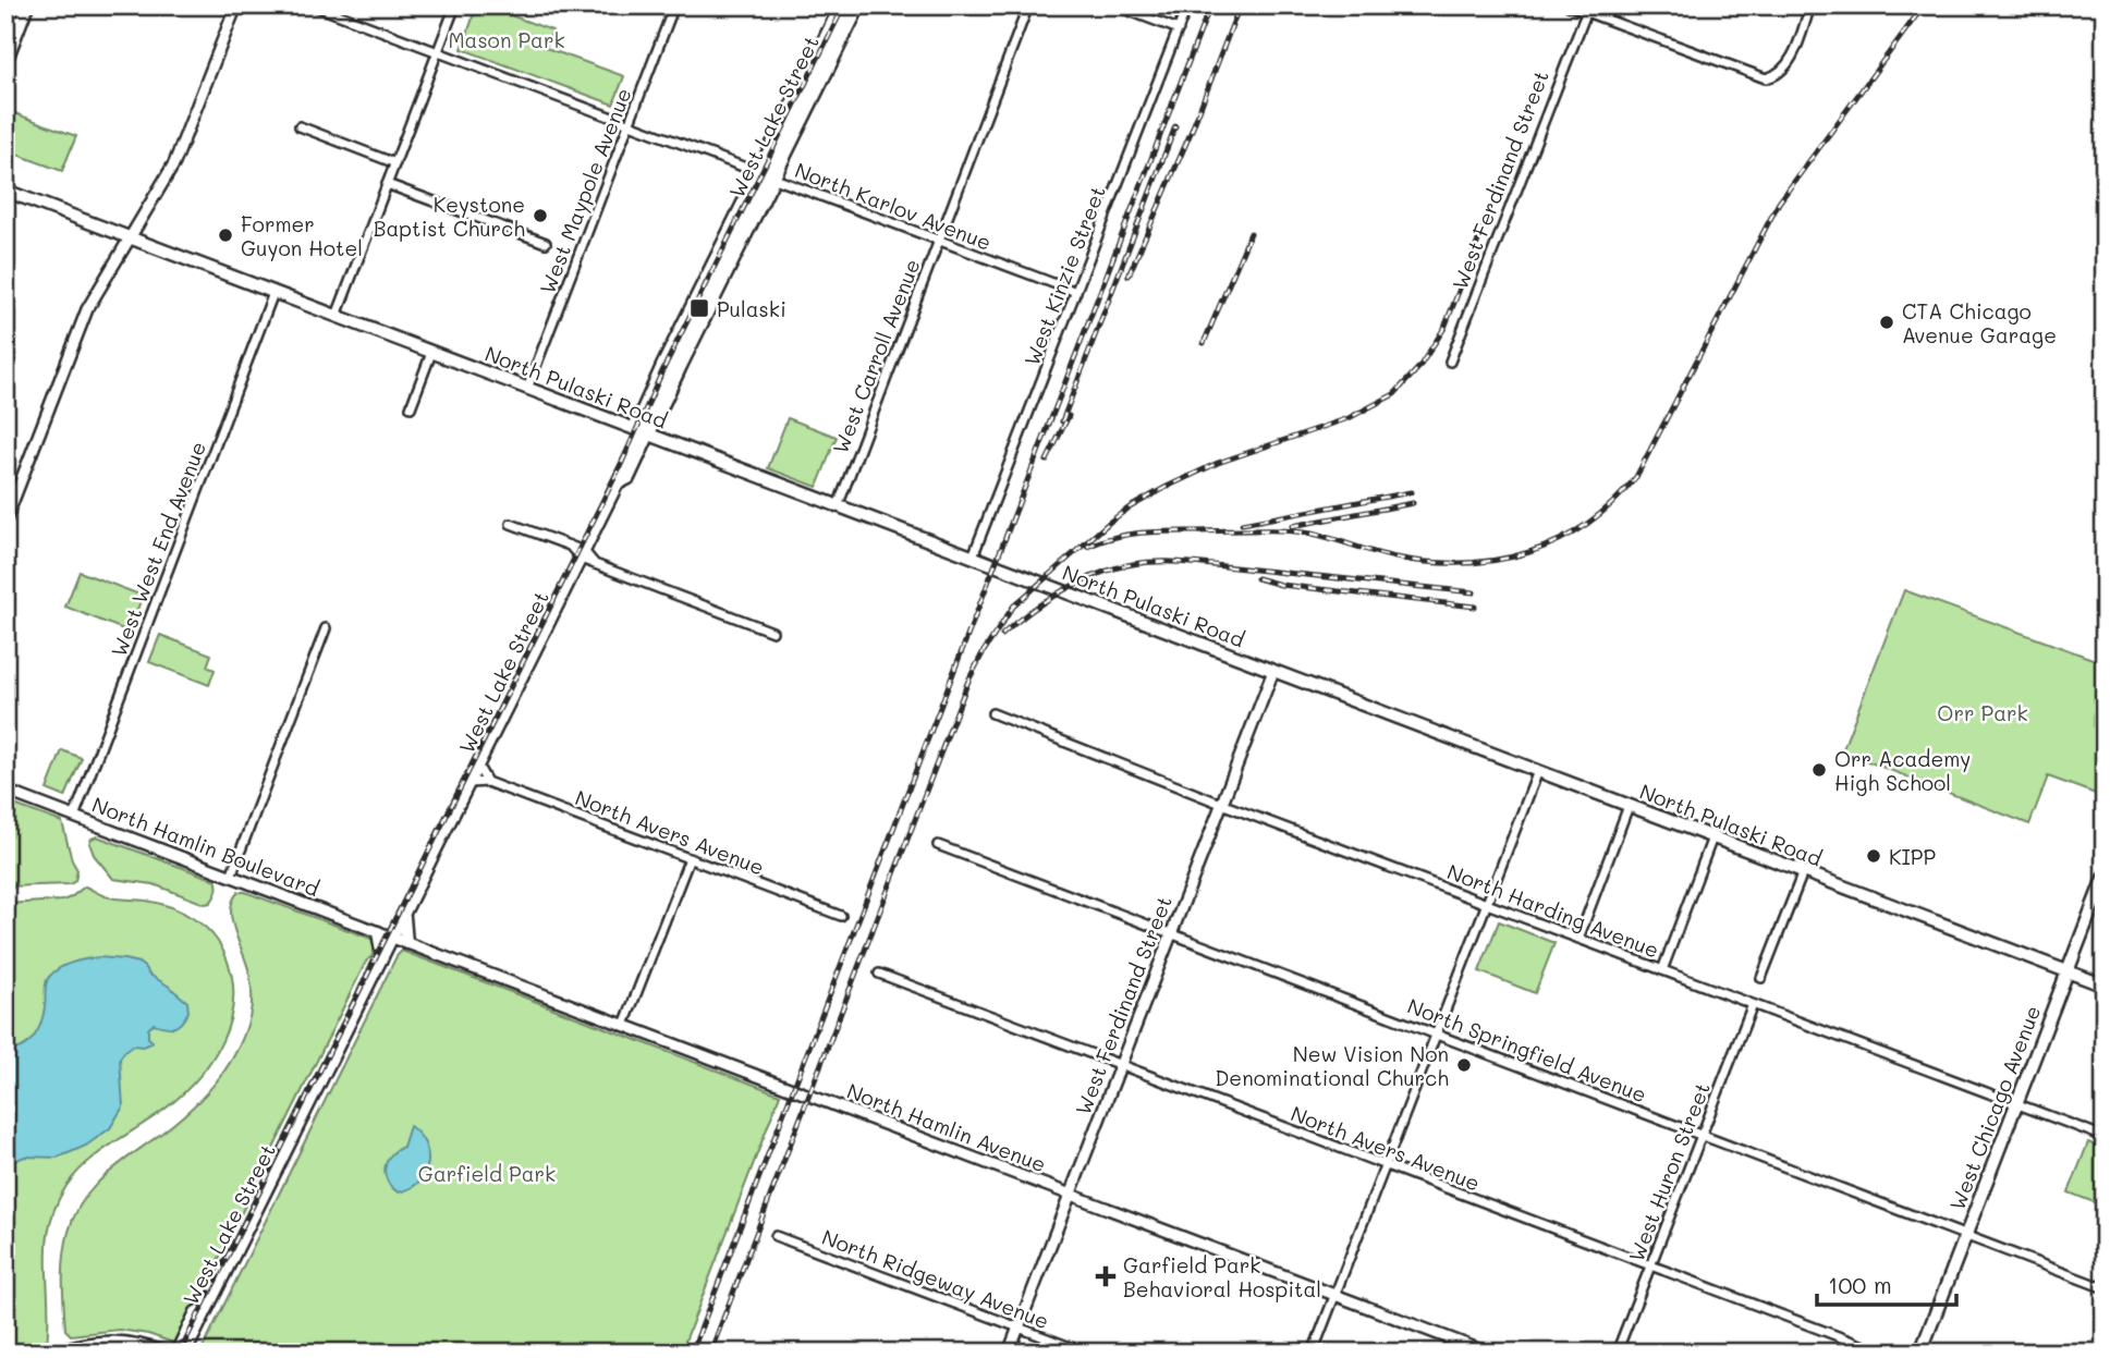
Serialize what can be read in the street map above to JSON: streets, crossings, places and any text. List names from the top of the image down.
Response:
{
  "streets": {
    "main road": ["West Lake Street", "North Pulaski Road", "West Chicago Avenue"],
    "street": [
      "West Ferdinand Street",
      "West Maypole Avenue",
      "North Karlov Avenue",
      "West Kinzie Street",
      "West Carroll Avenue",
      "West West End Avenue",
      "North Avers Avenue",
      "North Hamlin Boulevard",
      "North Harding Avenue",
      "North Springfield Avenue",
      "North Hamlin Avenue",
      "West Huron Street",
      "North Ridgeway Avenue"
    ]
  },
  "crossings": [
    ["West Lake Street", "North Karlov Avenue"],
    ["West Lake Street", "North Pulaski Road"],
    ["West Lake Street", "North Avers Avenue"],
    ["West Lake Street", "North Hamlin Boulevard"],
    ["West Lake Street", "North Hamlin Avenue"],
    ["West Ferdinand Street", "North Pulaski Road"],
    ["West Ferdinand Street", "North Avers Avenue"],
    ["West Ferdinand Street", "North Harding Avenue"],
    ["West Ferdinand Street", "North Springfield Avenue"],
    ["West Ferdinand Street", "North Hamlin Avenue"],
    ["West Ferdinand Street", "North Ridgeway Avenue"],
    ["West Maypole Avenue", "North Karlov Avenue"],
    ["West Maypole Avenue", "North Pulaski Road"],
    ["North Karlov Avenue", "West Kinzie Street"],
    ["North Karlov Avenue", "West Carroll Avenue"],
    ["West Kinzie Street", "North Pulaski Road"],
    ["West Carroll Avenue", "North Pulaski Road"],
    ["North Pulaski Road", "West West End Avenue"],
    ["North Pulaski Road", "West Chicago Avenue"],
    ["West West End Avenue", "North Hamlin Boulevard"],
    ["North Avers Avenue", "West Huron Street"],
    ["North Hamlin Boulevard", "North Hamlin Avenue"],
    ["North Harding Avenue", "West Chicago Avenue"],
    ["North Harding Avenue", "West Huron Street"],
    ["North Springfield Avenue", "West Chicago Avenue"],
    ["North Springfield Avenue", "West Huron Street"]
  ],
  "parks": ["Mason Park", "Orr Park", "Garfield Park"],
  "places": {
    "other": [
      "Keystone Baptist Church",
      "Former Guyon Hotel",
      "CTA Chicago Avenue Garage",
      "Orr Academy High School",
      "KIPP",
      "New Vision Non Denominational Church"
    ],
    "transit": ["Pulaski"],
    "health": ["Garfield Park Behavioral Hospital"]
  },
  "scale_bar": "100 m"
}
